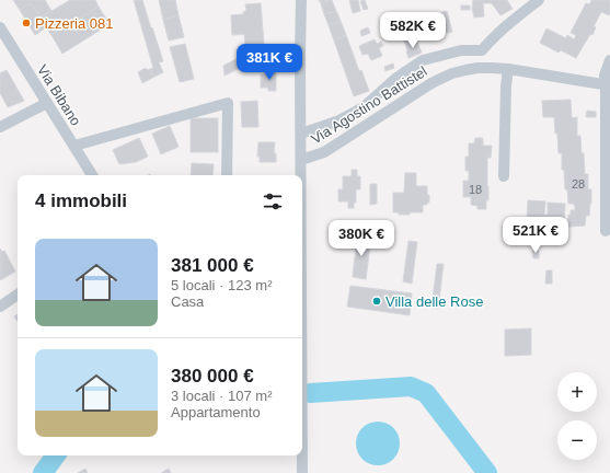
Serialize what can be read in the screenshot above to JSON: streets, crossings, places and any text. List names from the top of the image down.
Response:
{
  "streets": {
    "street": ["Via Bibano", "Via Agostino Battistel"]
  },
  "places": ["Pizzeria 081", "Villa delle Rose"],
  "house_numbers": ["28", "18"],
  "page": {
    "price": [
      "582K €",
      "381K €",
      "521K €",
      "380K €"
    ],
    "heading": "4 immobili",
    "list": [
      {
        "name": "381 000 €",
        "note": "5 locali · 123 m² · Casa"
      },
      {
        "name": "380 000 €",
        "note": "3 locali · 107 m² · Appartamento"
      }
    ],
    "map_buttons": ["+", "−"]
  }
}
